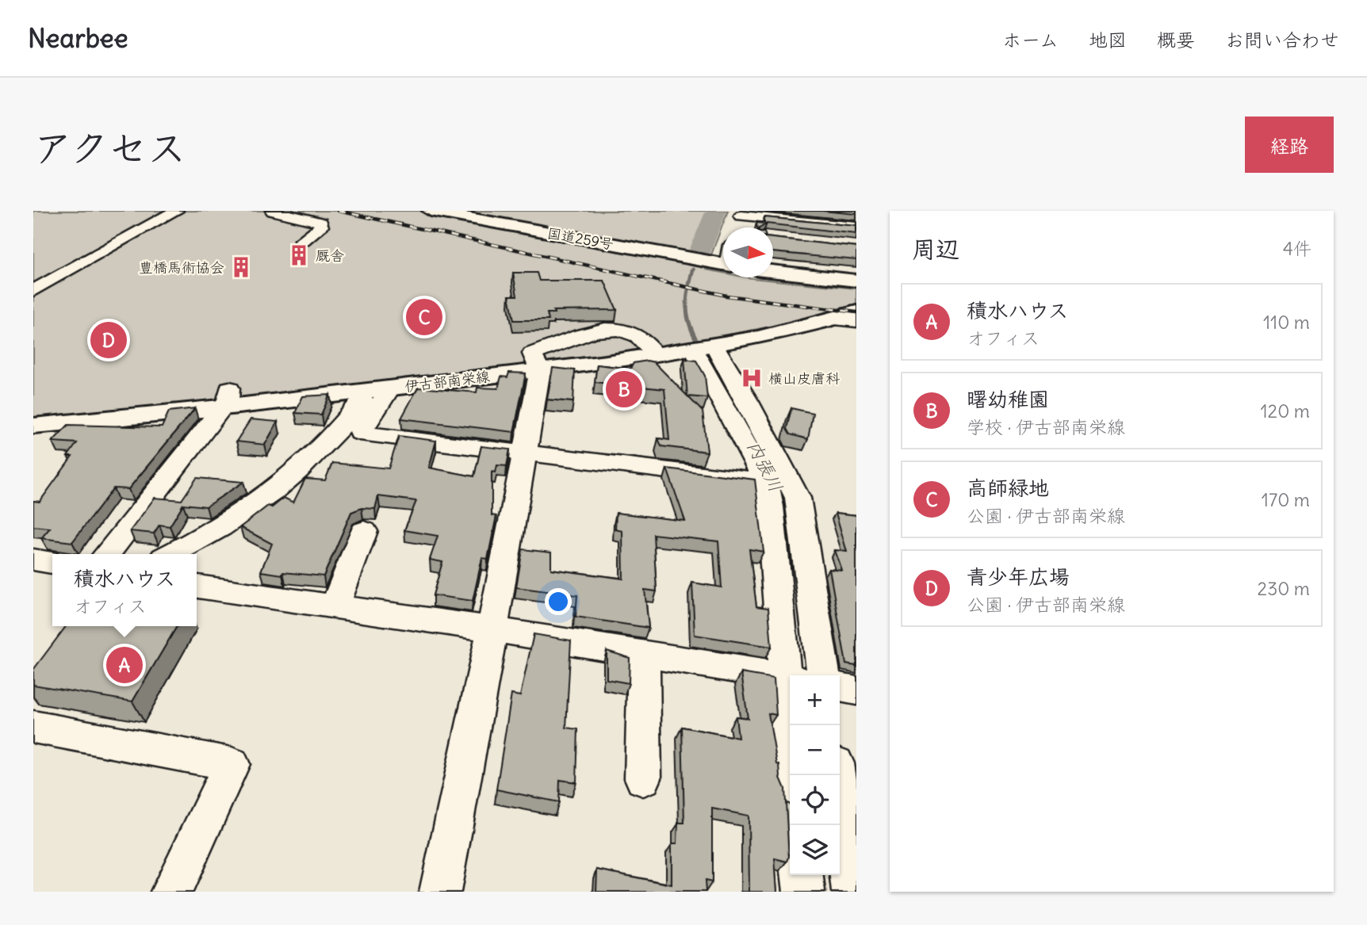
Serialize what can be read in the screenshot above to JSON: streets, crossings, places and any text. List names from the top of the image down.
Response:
{
  "streets": {
    "main road": ["国道259号", "伊古部南栄線"]
  },
  "water": ["内張川"],
  "places": {
    "building": ["厩舎", "豊橋馬術協会"],
    "hospital": ["横山皮膚科"]
  },
  "north": "right",
  "page": {
    "header": "Nearbee",
    "nav": [
      "ホーム",
      "地図",
      "概要",
      "お問い合わせ"
    ],
    "title": "アクセス",
    "buttons": "経路",
    "heading": ["周辺", "4件"],
    "list": [
      {
        "mark": "A",
        "name": "積水ハウス",
        "note": "オフィス",
        "value": "110 m"
      },
      {
        "mark": "B",
        "name": "曙幼稚園",
        "note": "学校 · 伊古部南栄線",
        "value": "120 m"
      },
      {
        "mark": "C",
        "name": "高師緑地",
        "note": "公園 · 伊古部南栄線",
        "value": "170 m"
      },
      {
        "mark": "D",
        "name": "青少年広場",
        "note": "公園 · 伊古部南栄線",
        "value": "230 m"
      }
    ],
    "pins": [
      "C",
      "D",
      "B",
      "A"
    ],
    "popup": ["積水ハウス", "オフィス"],
    "map_buttons": ["+", "−"]
  }
}
